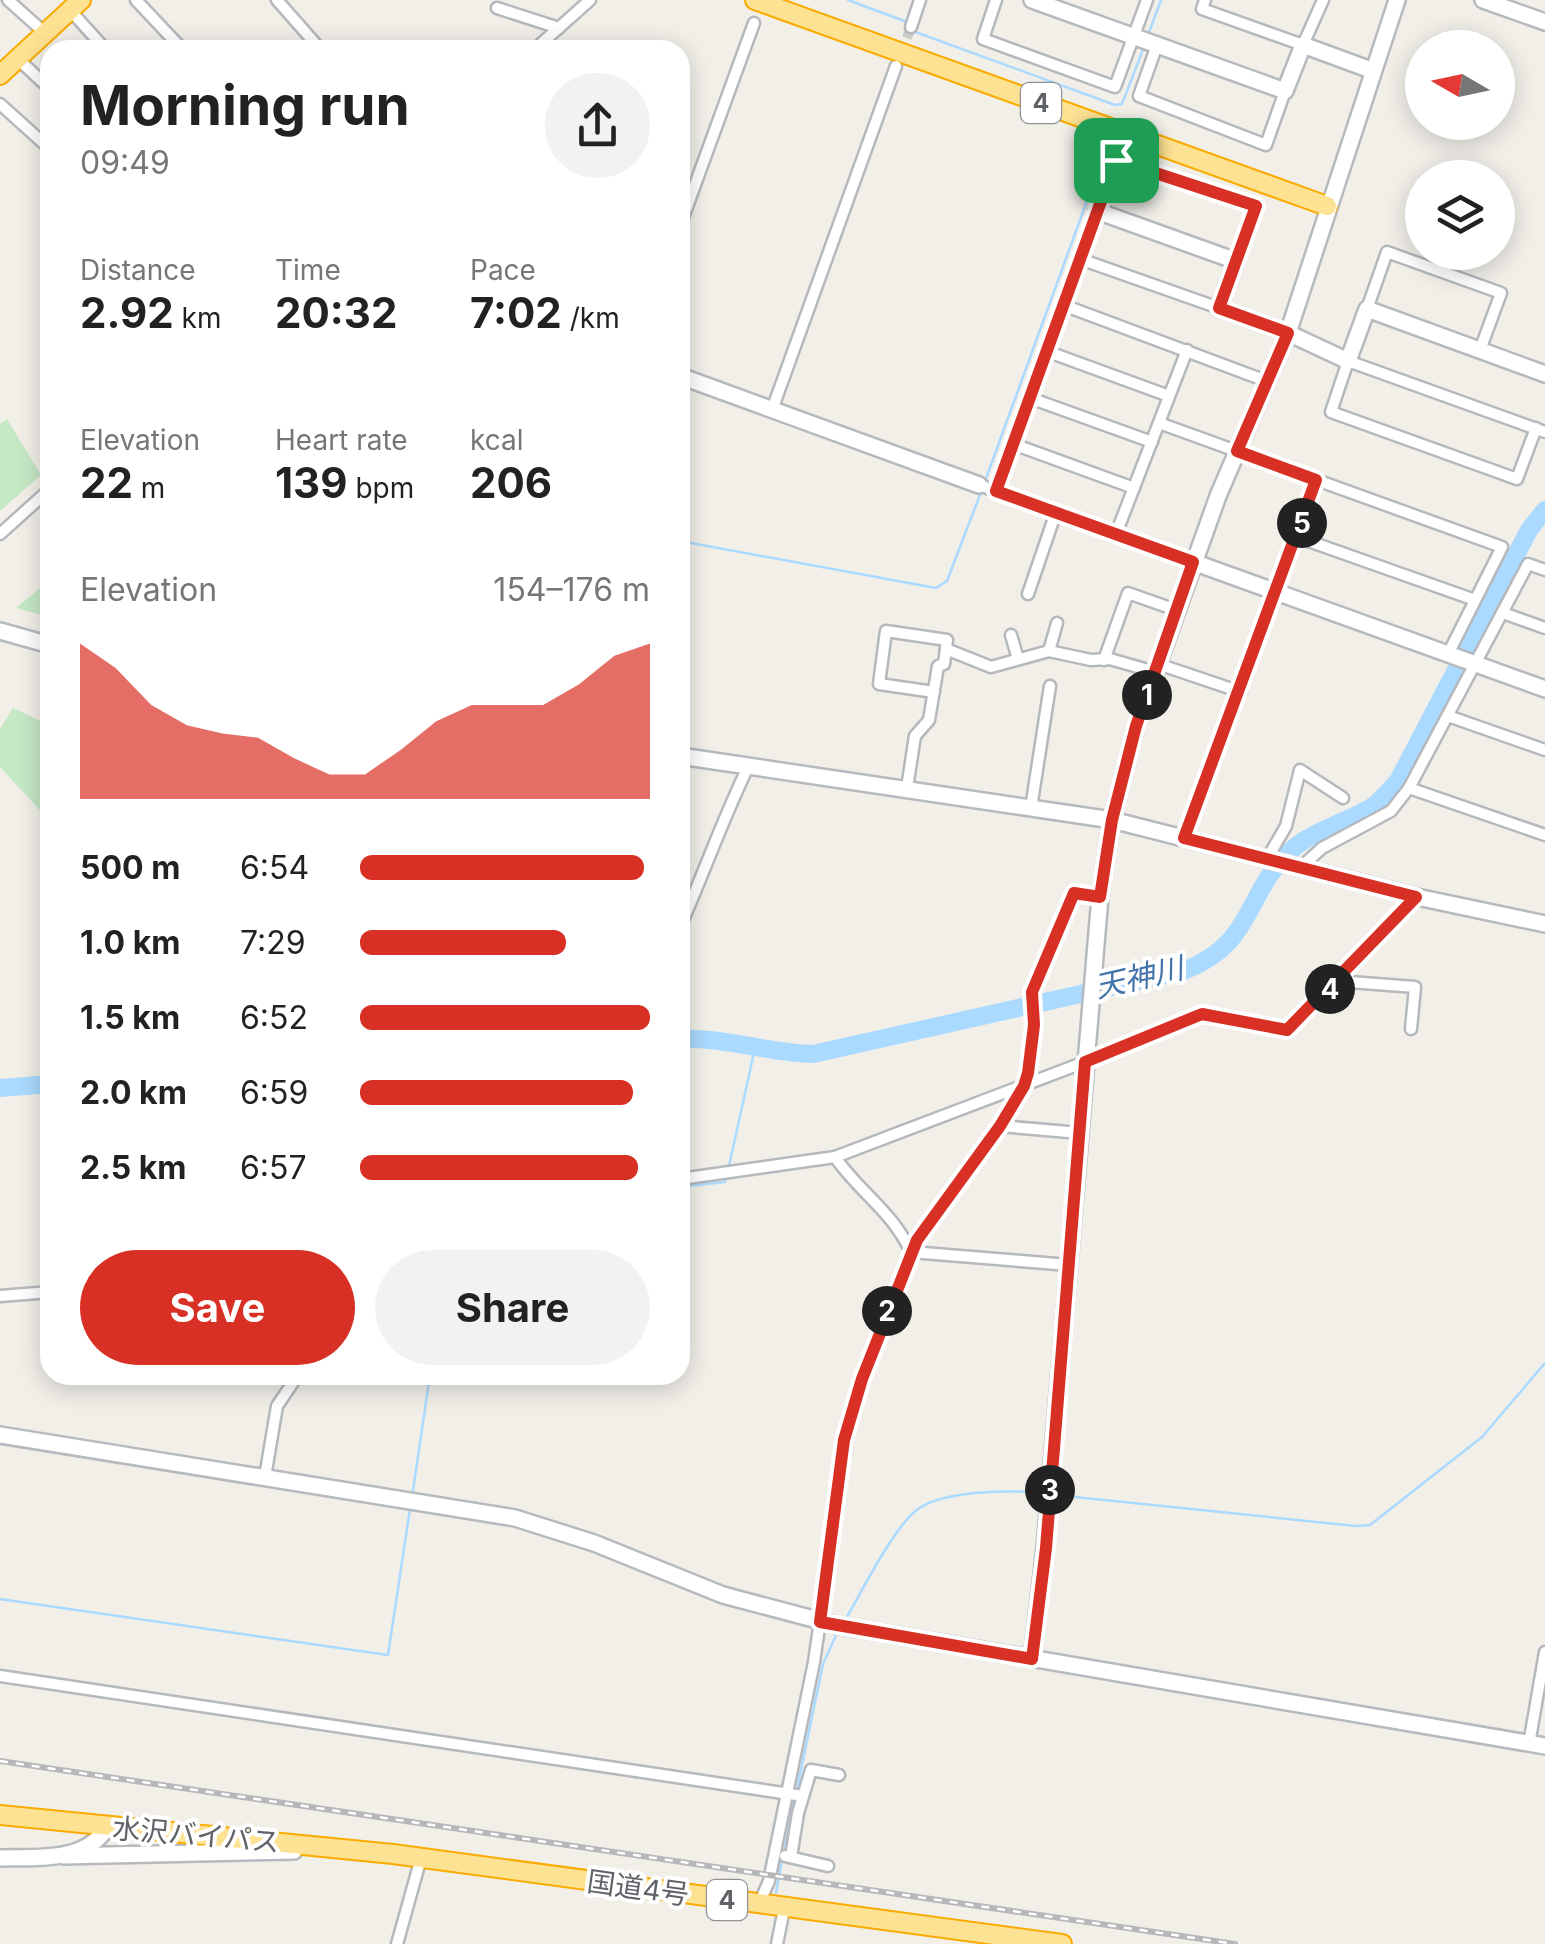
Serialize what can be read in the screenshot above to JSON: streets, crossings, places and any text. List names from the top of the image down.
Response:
{
  "streets": {
    "highway": ["4", "水沢バイパス", "国道4号"]
  },
  "crossings": [
    ["水沢バイパス", "国道4号"]
  ],
  "water": ["天神川"],
  "north": "left",
  "page": {
    "heading": ["Morning run", "09:49"],
    "stats": [
      ["Distance", "2.92 km"],
      ["Time", "20:32"],
      ["Pace", "7:02 /km"],
      ["Elevation", "22 m"],
      ["Heart rate", "139 bpm"],
      ["kcal", "206"]
    ],
    "pins": [
      "5",
      "1",
      "4",
      "2",
      "3"
    ],
    "chart": ["Elevation", "154–176 m"],
    "list": [
      {
        "name": "500 m",
        "note": "6:54"
      },
      {
        "name": "1.0 km",
        "note": "7:29"
      },
      {
        "name": "1.5 km",
        "note": "6:52"
      },
      {
        "name": "2.0 km",
        "note": "6:59"
      },
      {
        "name": "2.5 km",
        "note": "6:57"
      }
    ],
    "buttons": ["Save", "Share"]
  }
}
